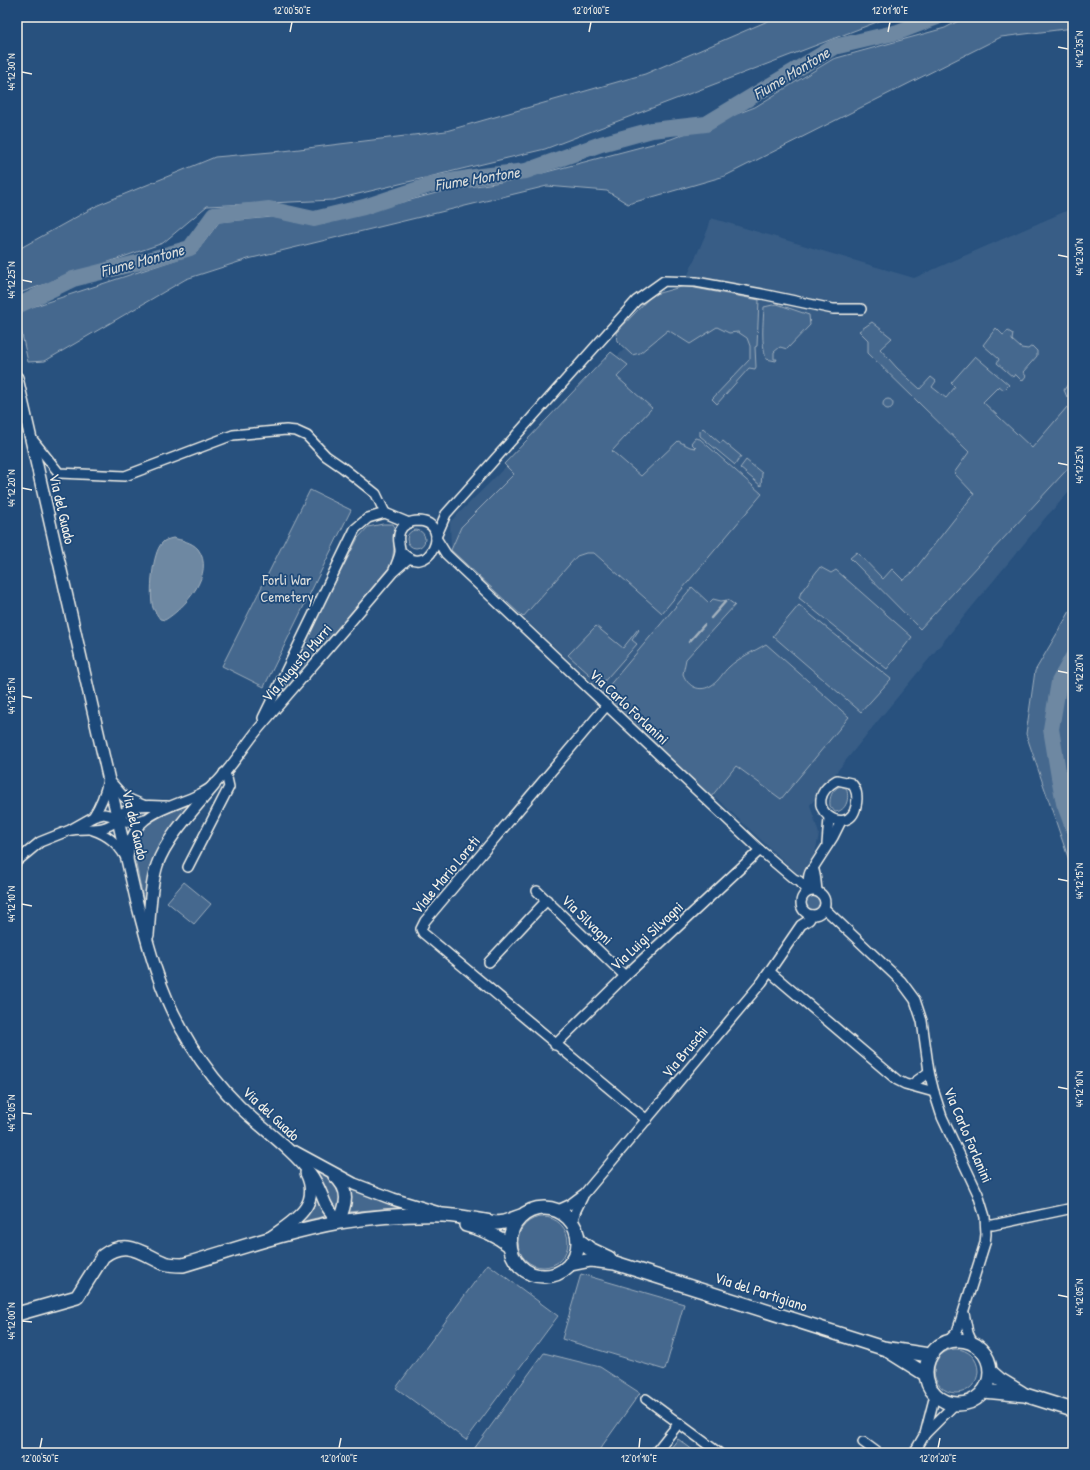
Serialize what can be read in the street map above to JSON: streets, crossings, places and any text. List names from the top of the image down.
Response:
{
  "streets": {
    "main road": ["Via del Partigiano"],
    "street": [
      "Via del Guado",
      "Via Augusto Murri",
      "Via Carlo Forlanini",
      "Viale Mario Loreti",
      "Via Silvagni",
      "Via Luigi Silvagni",
      "Via Bruschi"
    ]
  },
  "crossings": [
    ["Via del Guado", "Via Augusto Murri"],
    ["Via Carlo Forlanini", "Viale Mario Loreti"],
    ["Via Carlo Forlanini", "Via Luigi Silvagni"],
    ["Via Carlo Forlanini", "Via Bruschi"],
    ["Via Carlo Forlanini", "Via del Partigiano"],
    ["Viale Mario Loreti", "Via Luigi Silvagni"],
    ["Viale Mario Loreti", "Via Bruschi"],
    ["Via Silvagni", "Via Luigi Silvagni"],
    ["Via Bruschi", "Via del Partigiano"]
  ],
  "water": ["Fiume Montone"],
  "parks": ["Forli War Cemetery"],
  "coordinates": [
    "12°00'50\"E",
    "12°01'00\"E",
    "12°01'10\"E",
    "44°12'35\"N",
    "44°12'30\"N",
    "44°12'25\"N",
    "44°12'20\"N",
    "44°12'15\"N",
    "44°12'10\"N",
    "44°12'05\"N",
    "44°12'00\"N",
    "12°01'20\"E"
  ]
}
